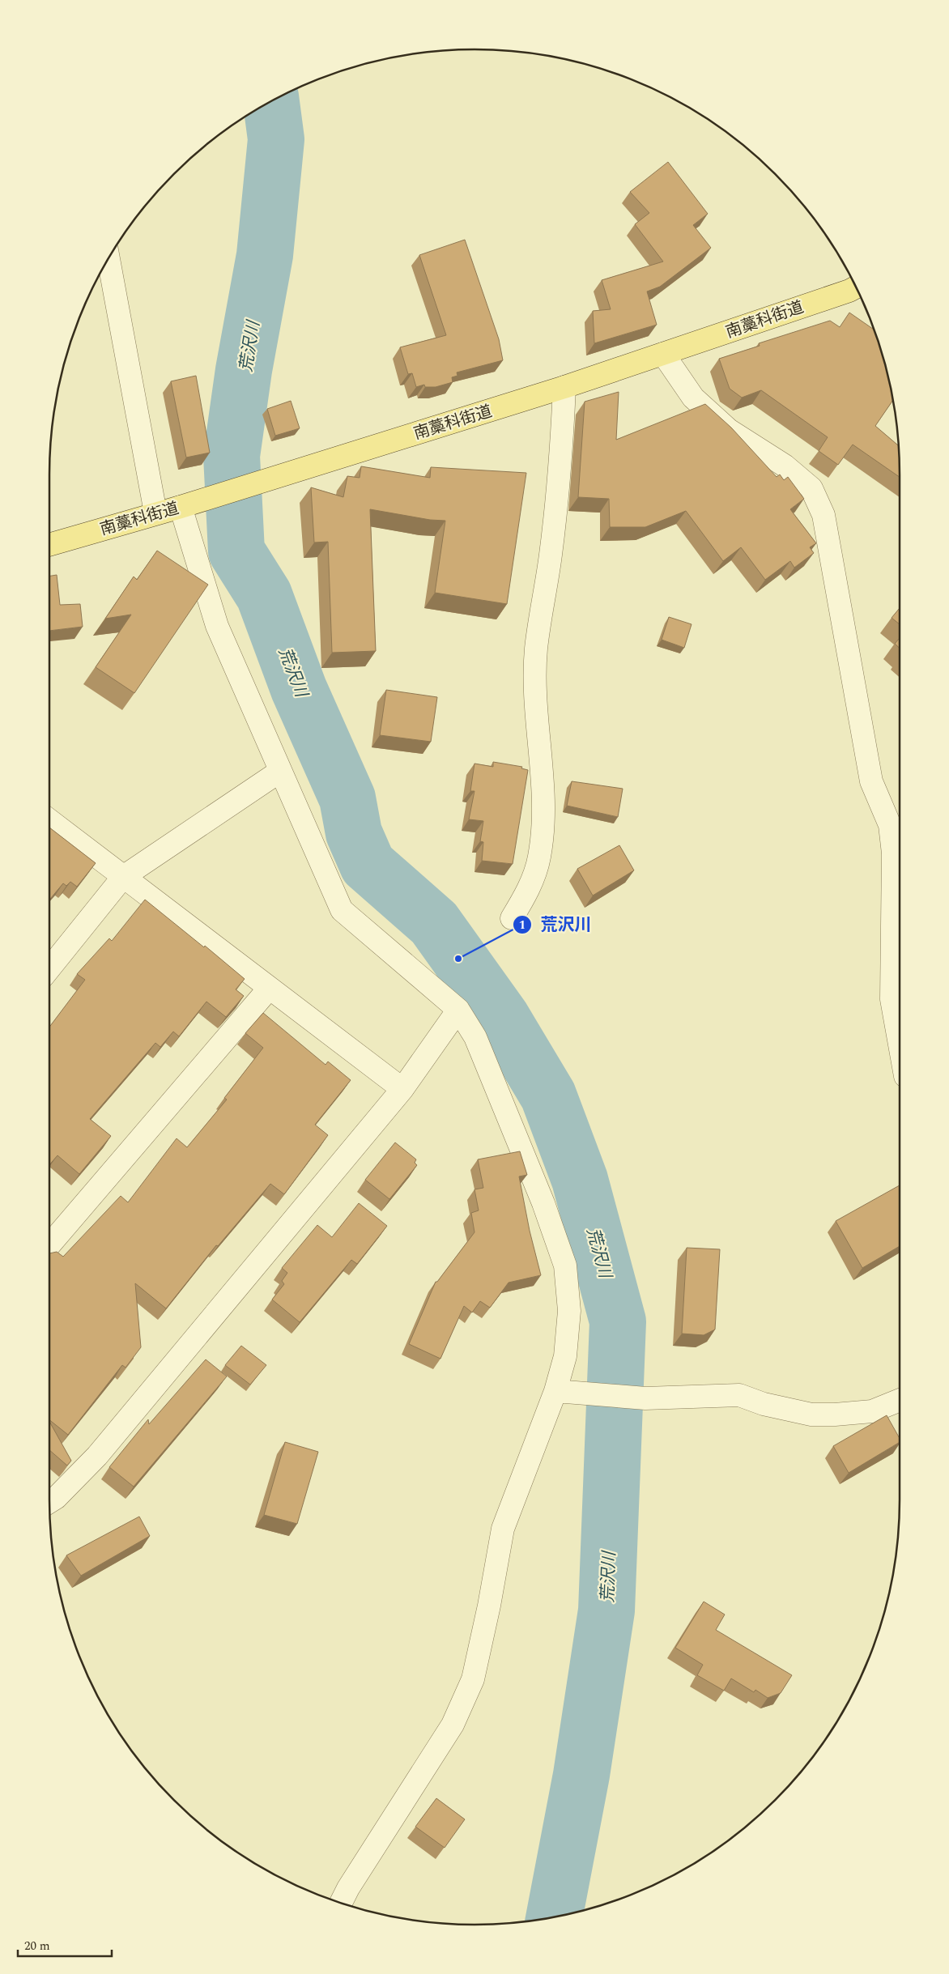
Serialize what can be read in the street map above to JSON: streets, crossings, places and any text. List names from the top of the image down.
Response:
{
  "streets": {
    "main road": ["南藁科街道"]
  },
  "water": ["荒沢川"],
  "places": ["荒沢川"],
  "scale_bar": "20 m"
}
